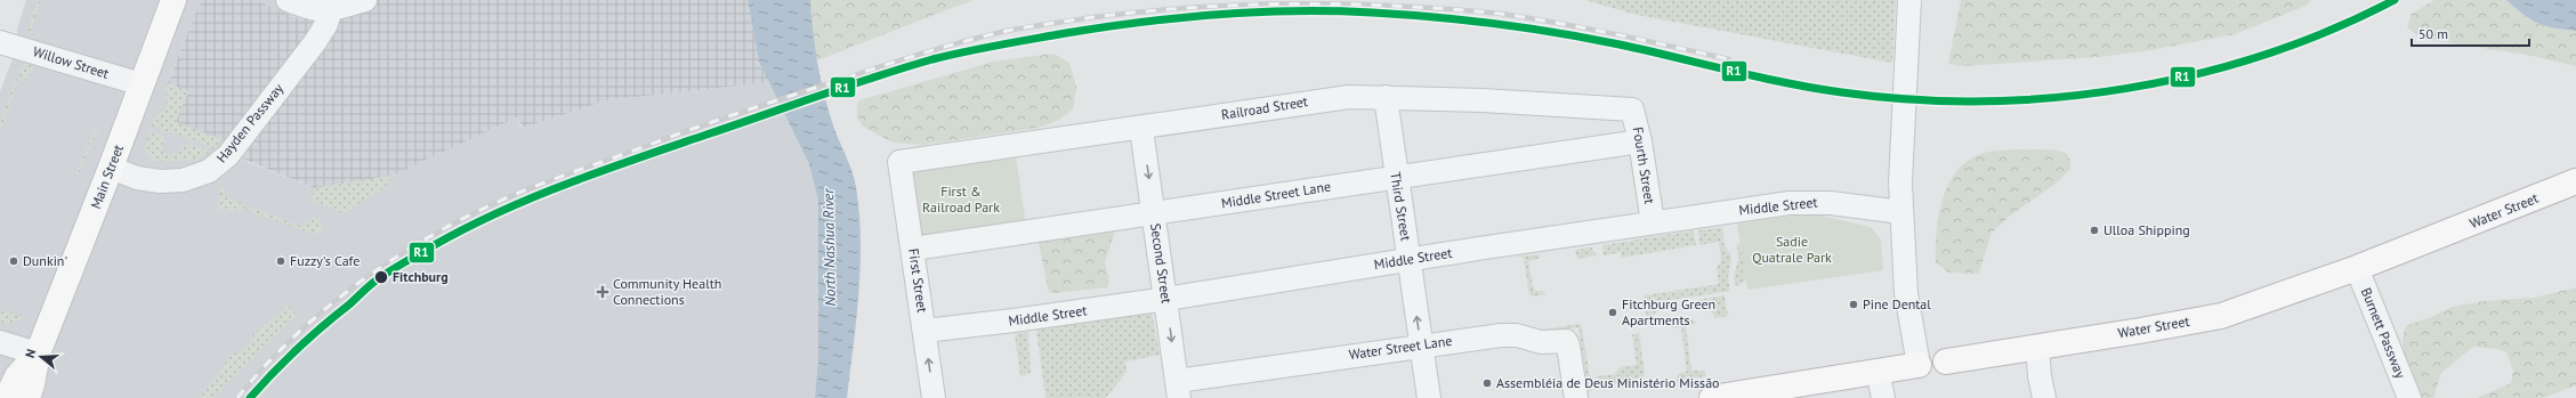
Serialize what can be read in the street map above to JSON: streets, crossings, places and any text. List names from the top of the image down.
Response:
{
  "streets": {
    "main road": ["Main Street", "Water Street"],
    "street": [
      "Willow Street",
      "Railroad Street",
      "Hayden Passway",
      "Fourth Street",
      "Middle Street Lane",
      "Third Street",
      "Middle Street",
      "Second Street",
      "First Street",
      "Burnett Passway",
      "Water Street Lane"
    ]
  },
  "crossings": [
    ["Willow Street", "Main Street"],
    ["Railroad Street", "Fourth Street"],
    ["Railroad Street", "Third Street"],
    ["Railroad Street", "Second Street"],
    ["Railroad Street", "First Street"],
    ["Hayden Passway", "Main Street"],
    ["Fourth Street", "Middle Street Lane"],
    ["Fourth Street", "Middle Street"],
    ["Middle Street Lane", "Third Street"],
    ["Middle Street Lane", "Second Street"],
    ["Middle Street Lane", "First Street"],
    ["Third Street", "Middle Street"],
    ["Third Street", "Water Street Lane"],
    ["Middle Street", "Second Street"],
    ["Middle Street", "First Street"],
    ["Water Street", "Burnett Passway"],
    ["Second Street", "Water Street Lane"]
  ],
  "one_way": ["Second Street"],
  "water": ["North Nashua River"],
  "parks": ["First & Railroad Park", "Sadie Quatrale Park"],
  "places": {
    "other": [
      "Ulloa Shipping",
      "Dunkin'",
      "Fuzzy's Cafe",
      "Fitchburg",
      "Pine Dental",
      "Fitchburg Green Apartments",
      "Assembléia de Deus Ministério Missão"
    ],
    "health": ["Community Health Connections"]
  },
  "lines": ["transit line R1"],
  "scale_bar": "50 m",
  "north": "left"
}
